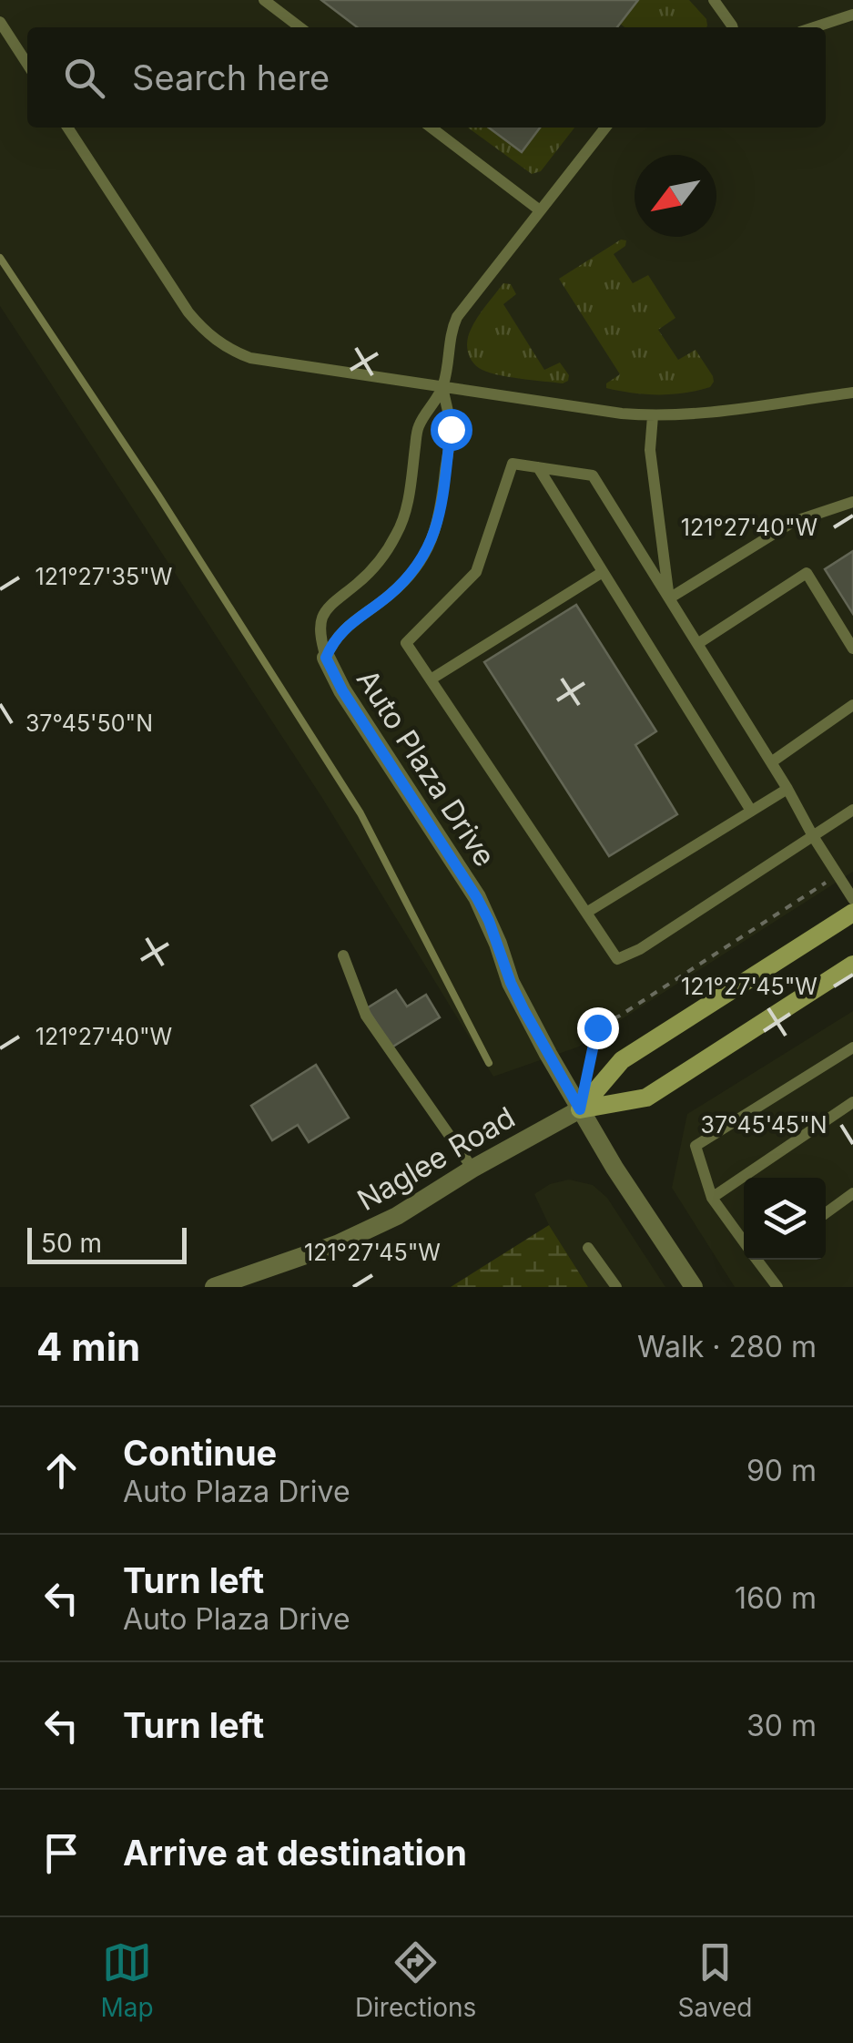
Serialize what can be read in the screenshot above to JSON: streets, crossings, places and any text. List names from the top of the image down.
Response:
{
  "streets": {
    "main road": ["Naglee Road"],
    "street": ["Auto Plaza Drive"]
  },
  "crossings": [
    ["Auto Plaza Drive", "Naglee Road"]
  ],
  "scale_bar": "50 m",
  "north": "bottom left",
  "page": {
    "search": "Search here",
    "scale": "50 m",
    "heading": ["4 min", "Walk · 280 m"],
    "list": [
      ["Continue", "Auto Plaza Drive", "90 m"],
      ["Turn left", "Auto Plaza Drive", "160 m"],
      ["Turn left", "30 m"],
      "Arrive at destination"
    ],
    "nav": ["Map", "Directions", "Saved"]
  },
  "coordinates": [
    "121°27'40\"W",
    "121°27'35\"W",
    "37°45'50\"N",
    "121°27'45\"W",
    "37°45'45\"N"
  ]
}
